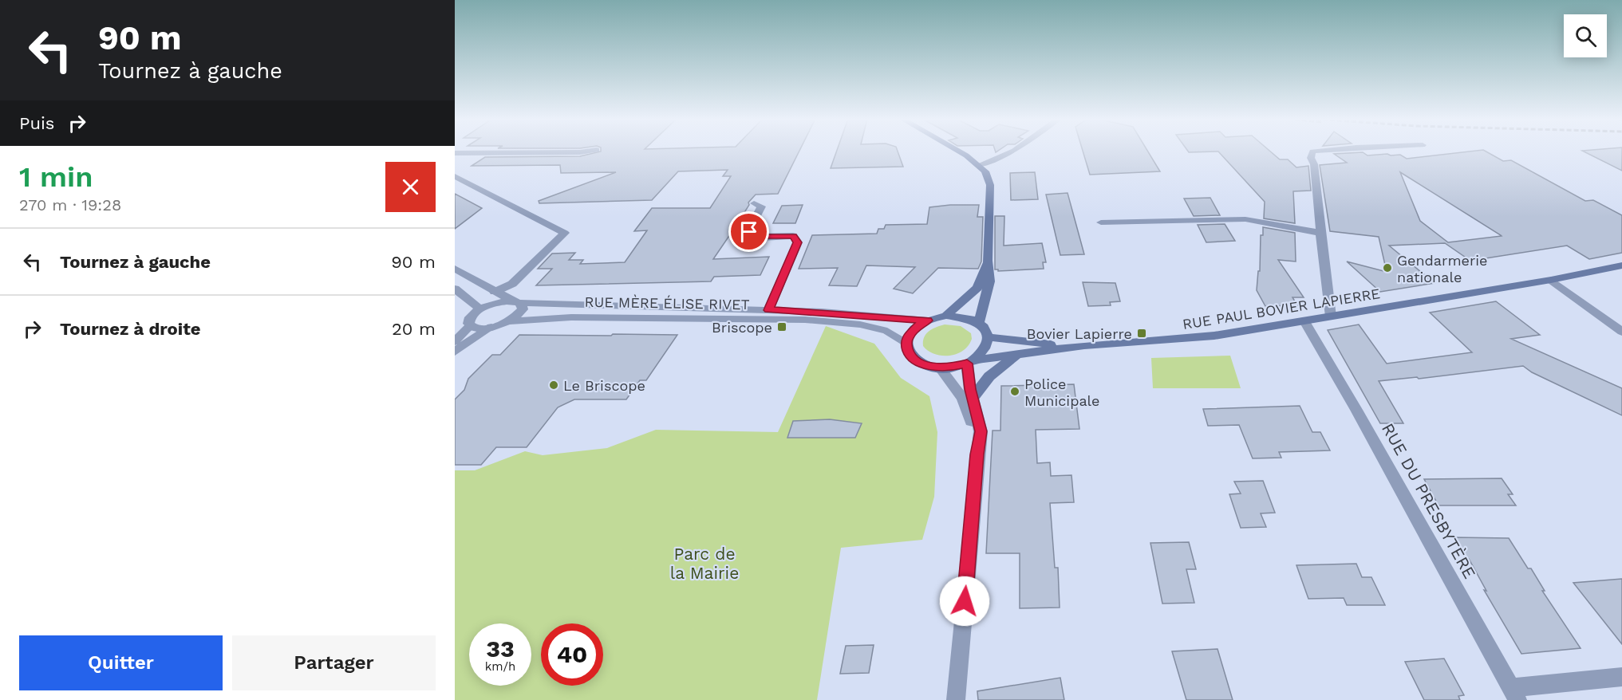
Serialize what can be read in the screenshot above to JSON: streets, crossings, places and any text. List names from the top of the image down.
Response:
{
  "streets": {
    "main road": ["RUE PAUL BOVIER LAPIERRE"],
    "street": ["RUE MÈRE ÉLISE RIVET", "RUE DU PRESBYTÈRE"]
  },
  "crossings": [
    ["RUE PAUL BOVIER LAPIERRE", "RUE DU PRESBYTÈRE"]
  ],
  "parks": ["Parc de la Mairie"],
  "places": {
    "other": ["Gendarmerie nationale", "Le Briscope", "Police Municipale"],
    "transit": ["Briscope", "Bovier Lapierre"]
  },
  "page": {
    "turn": ["90 m", "Tournez à gauche"],
    "then": "Puis",
    "heading": ["1 min", "270 m · 19:28"],
    "list": [
      {
        "name": "Tournez à gauche",
        "value": "90 m"
      },
      {
        "name": "Tournez à droite",
        "value": "20 m"
      }
    ],
    "speed": "33 km/h",
    "limit": "40",
    "buttons": ["Quitter", "Partager"]
  }
}
